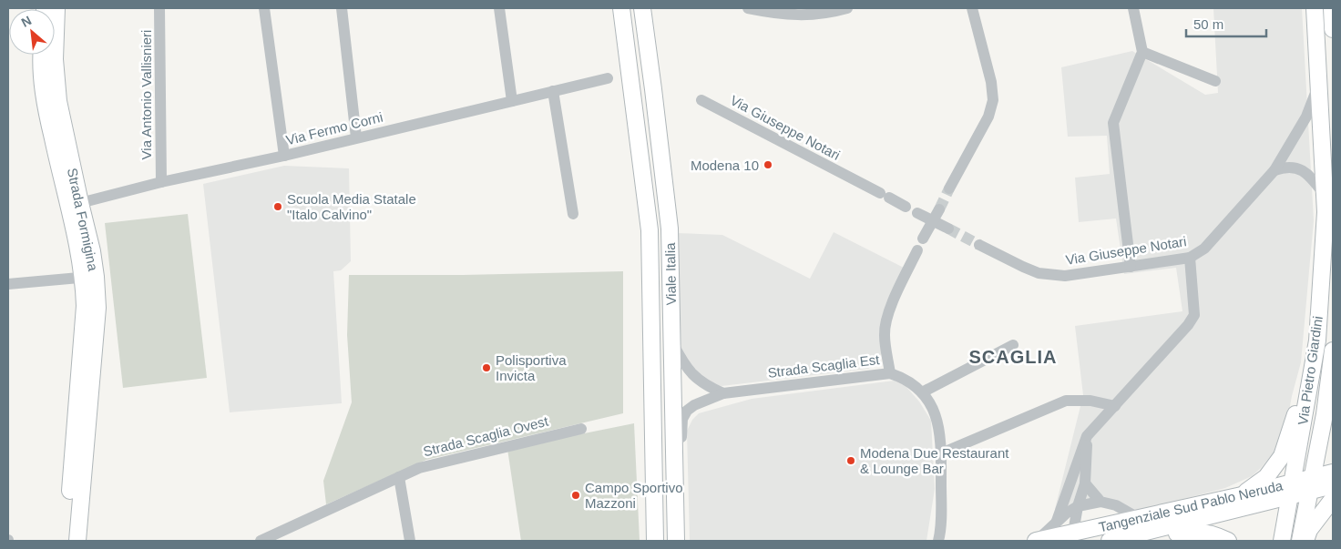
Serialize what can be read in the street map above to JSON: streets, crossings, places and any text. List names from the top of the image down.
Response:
{
  "streets": {
    "main road": [
      "Strada Formigina",
      "Viale Italia",
      "Via Pietro Giardini",
      "Tangenziale Sud Pablo Neruda"
    ],
    "street": [
      "Via Antonio Vallisnieri",
      "Via Giuseppe Notari",
      "Via Fermo Corni",
      "Strada Scaglia Est",
      "Strada Scaglia Ovest"
    ]
  },
  "crossings": [
    ["Via Antonio Vallisnieri", "Via Fermo Corni"],
    ["Via Giuseppe Notari", "Via Pietro Giardini"],
    ["Via Fermo Corni", "Strada Formigina"],
    ["Viale Italia", "Strada Scaglia Est"],
    ["Via Pietro Giardini", "Tangenziale Sud Pablo Neruda"]
  ],
  "districts": ["SCAGLIA"],
  "places": [
    "Modena 10",
    "Scuola Media Statale \"Italo Calvino\"",
    "Polisportiva Invicta",
    "Modena Due Restaurant & Lounge Bar",
    "Campo Sportivo Mazzoni"
  ],
  "scale_bar": "50 m",
  "north": "top left"
}
